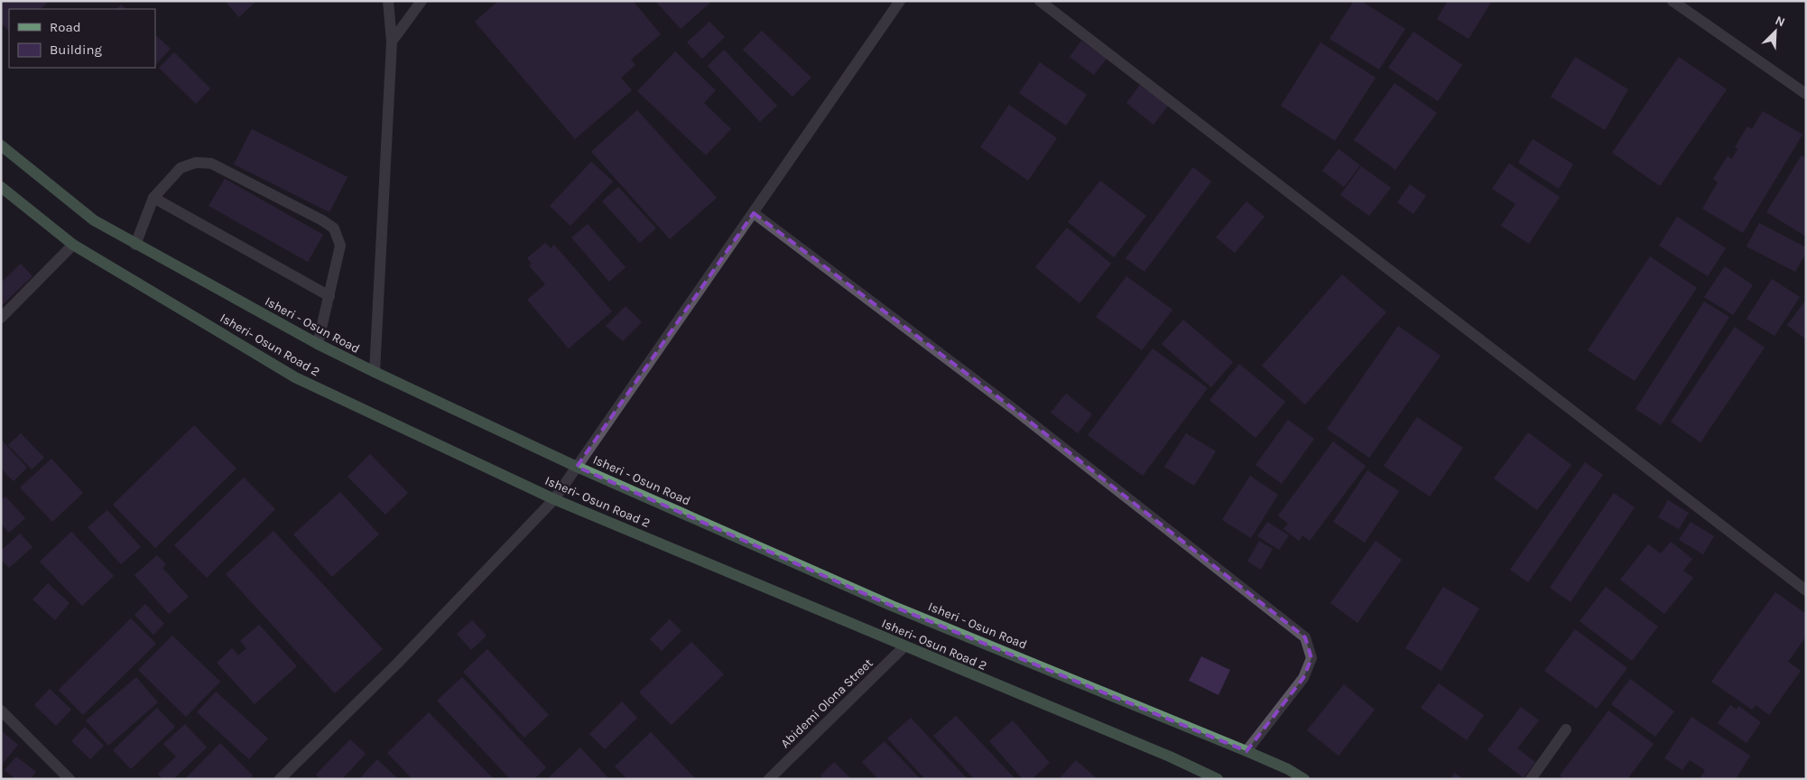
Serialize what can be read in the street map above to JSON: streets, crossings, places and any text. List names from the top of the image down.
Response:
{
  "streets": {
    "main road": ["Isheri - Osun Road", "Isheri- Osun Road 2"],
    "street": ["Abidemi Olona Street"]
  },
  "crossings": [
    ["Isheri- Osun Road 2", "Abidemi Olona Street"]
  ],
  "legend": ["Road", "Building"],
  "north": "top right"
}
